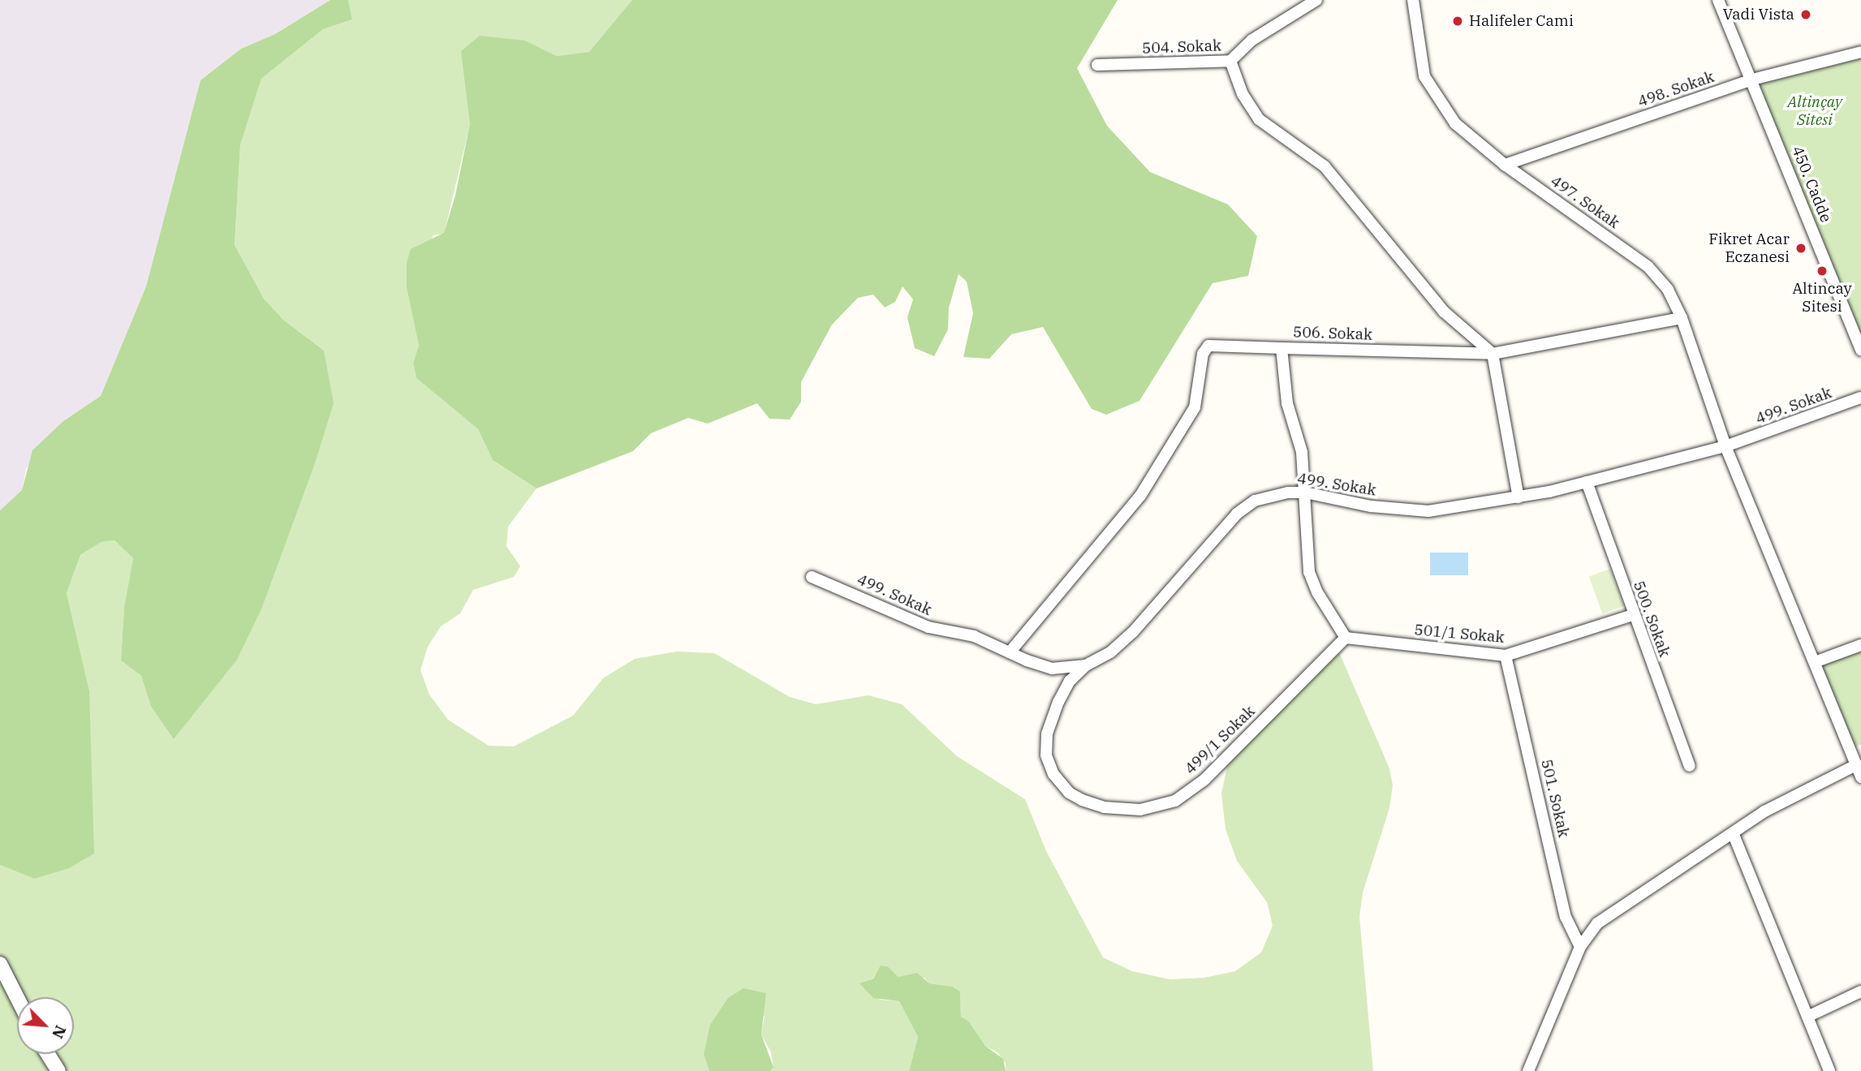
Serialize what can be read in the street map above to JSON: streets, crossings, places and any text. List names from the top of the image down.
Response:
{
  "streets": {
    "street": [
      "504. Sokak",
      "498. Sokak",
      "450. Cadde",
      "497. Sokak",
      "506. Sokak",
      "499. Sokak",
      "500. Sokak",
      "501/1 Sokak",
      "499/1 Sokak",
      "501. Sokak"
    ]
  },
  "crossings": [
    ["498. Sokak", "450. Cadde"],
    ["498. Sokak", "497. Sokak"],
    ["497. Sokak", "506. Sokak"],
    ["497. Sokak", "499. Sokak"],
    ["506. Sokak", "499. Sokak"],
    ["506. Sokak", "501/1 Sokak"],
    ["506. Sokak", "499/1 Sokak"],
    ["499. Sokak", "500. Sokak"],
    ["499. Sokak", "499/1 Sokak"],
    ["500. Sokak", "501/1 Sokak"],
    ["501/1 Sokak", "499/1 Sokak"],
    ["501/1 Sokak", "501. Sokak"]
  ],
  "parks": ["Altinçay Sitesi"],
  "places": [
    "Vadi Vista",
    "Halifeler Cami",
    "Fikret Acar Eczanesi",
    "Altincay Sitesi"
  ],
  "north": "bottom right"
}
